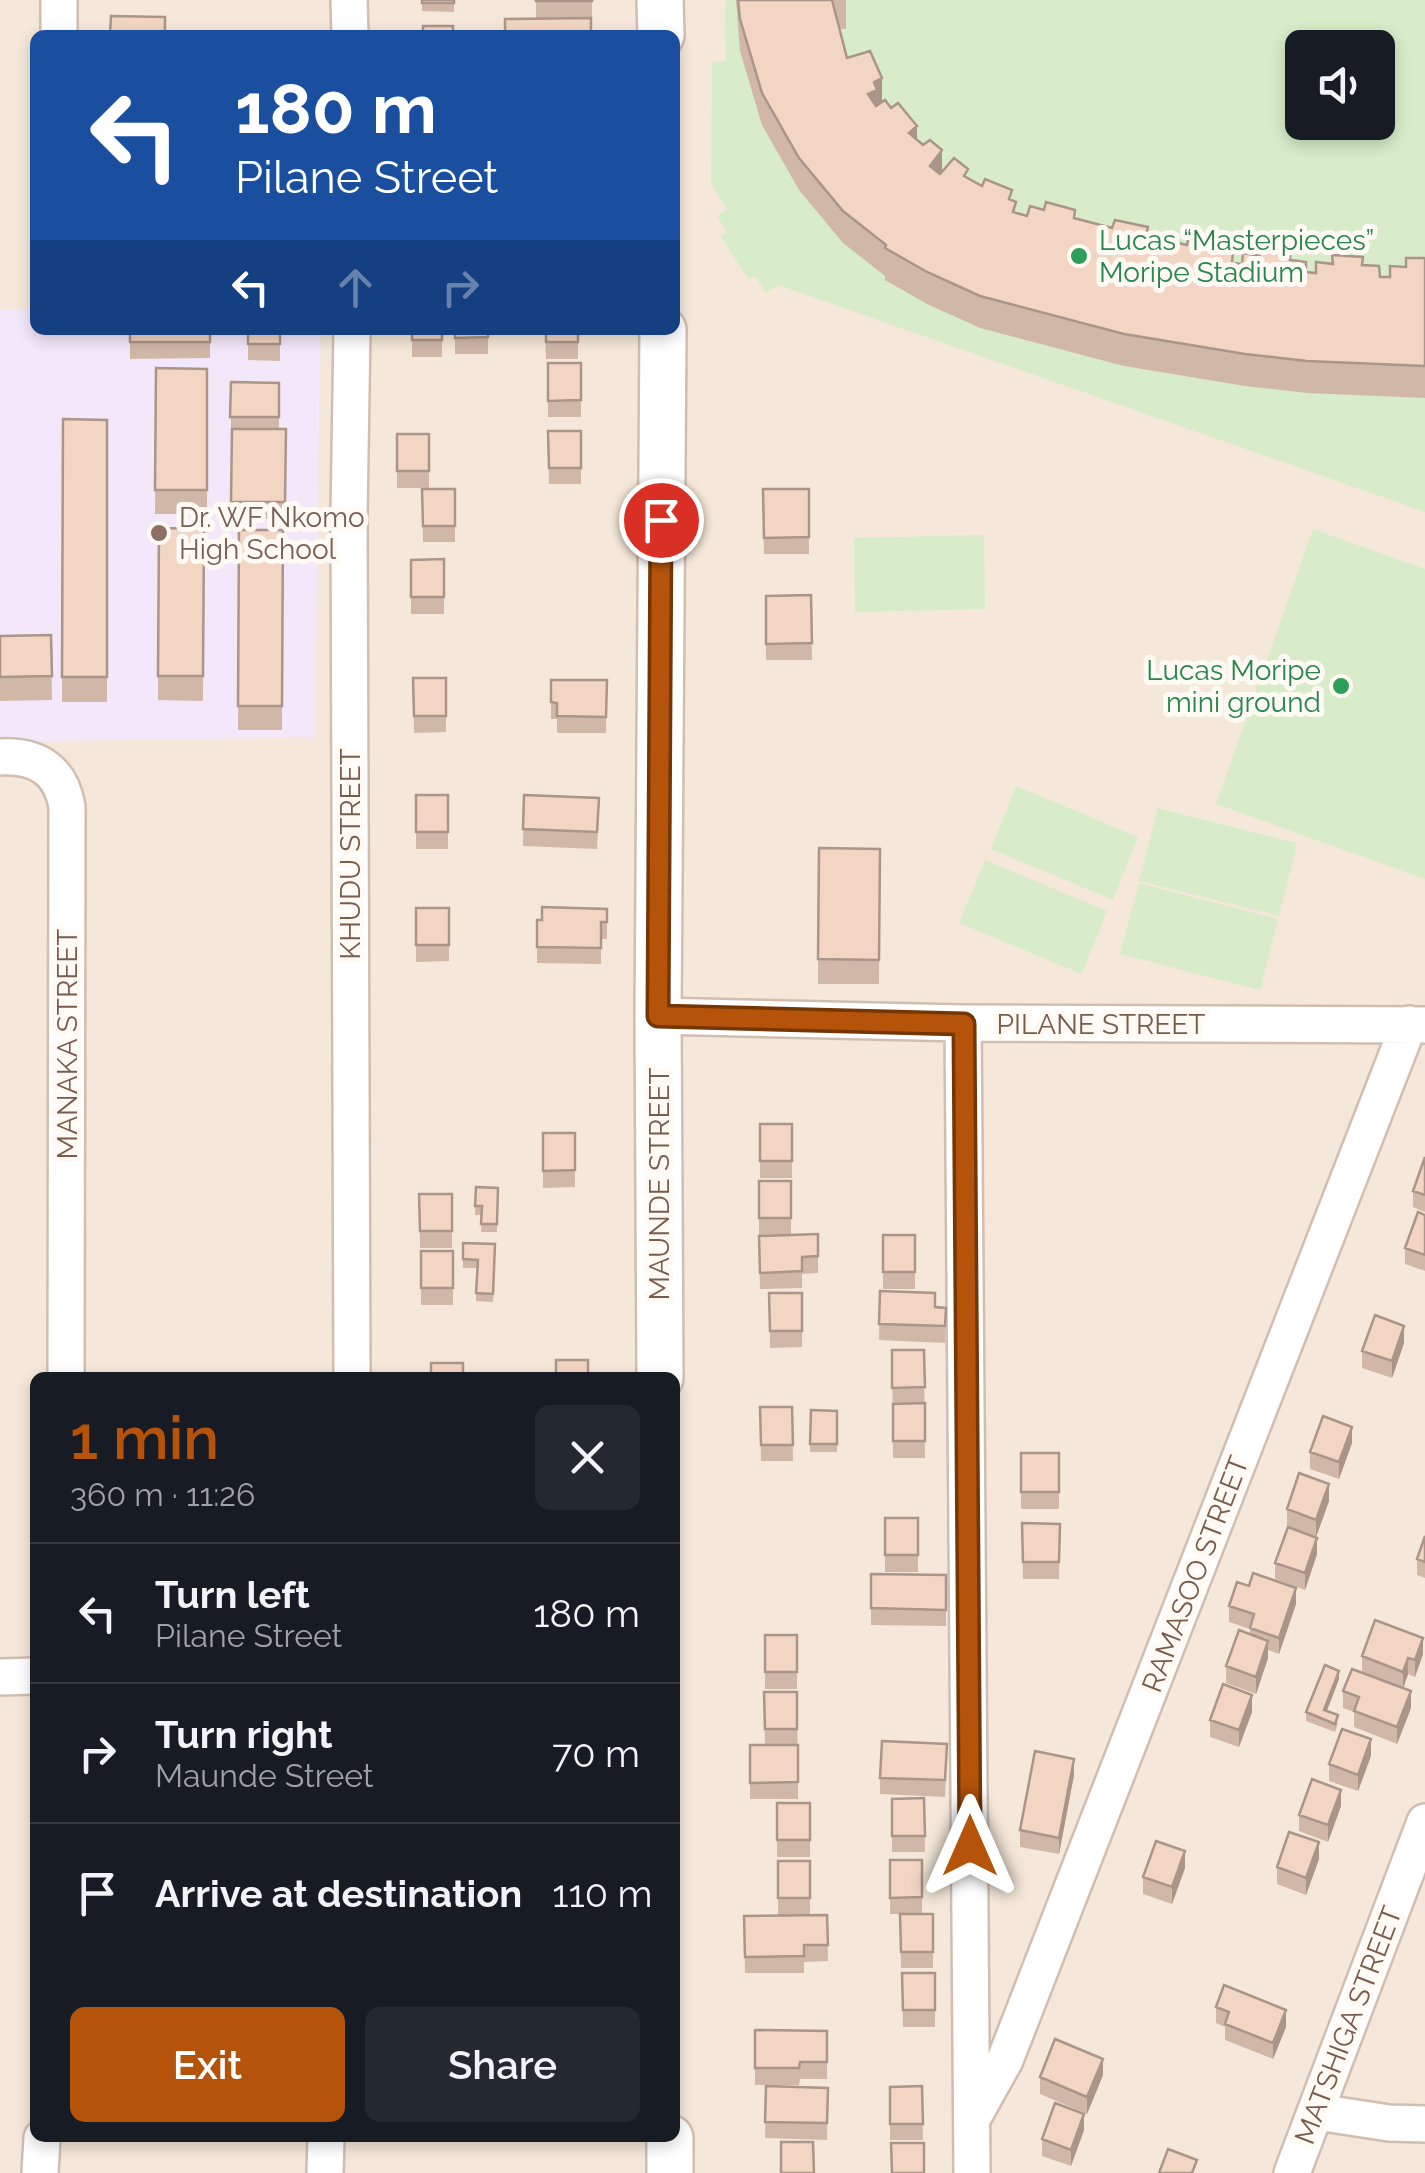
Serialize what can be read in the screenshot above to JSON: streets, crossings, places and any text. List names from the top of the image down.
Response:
{
  "streets": {
    "street": [
      "KHUDU STREET",
      "PILANE STREET",
      "MANAKA STREET",
      "MAUNDE STREET",
      "RAMASOO STREET",
      "MATSHIGA STREET"
    ]
  },
  "crossings": [
    ["PILANE STREET", "MAUNDE STREET"],
    ["PILANE STREET", "RAMASOO STREET"]
  ],
  "places": ["Lucas “Masterpieces” Moripe Stadium", "Dr. WF Nkomo High School", "Lucas Moripe mini ground"],
  "page": {
    "turn": ["180 m", "Pilane Street"],
    "heading": ["1 min", "360 m · 11:26"],
    "list": [
      {
        "name": "Turn left",
        "note": "Pilane Street",
        "value": "180 m"
      },
      {
        "name": "Turn right",
        "note": "Maunde Street",
        "value": "70 m"
      },
      {
        "name": "Arrive at destination",
        "value": "110 m"
      }
    ],
    "buttons": ["Exit", "Share"]
  }
}
